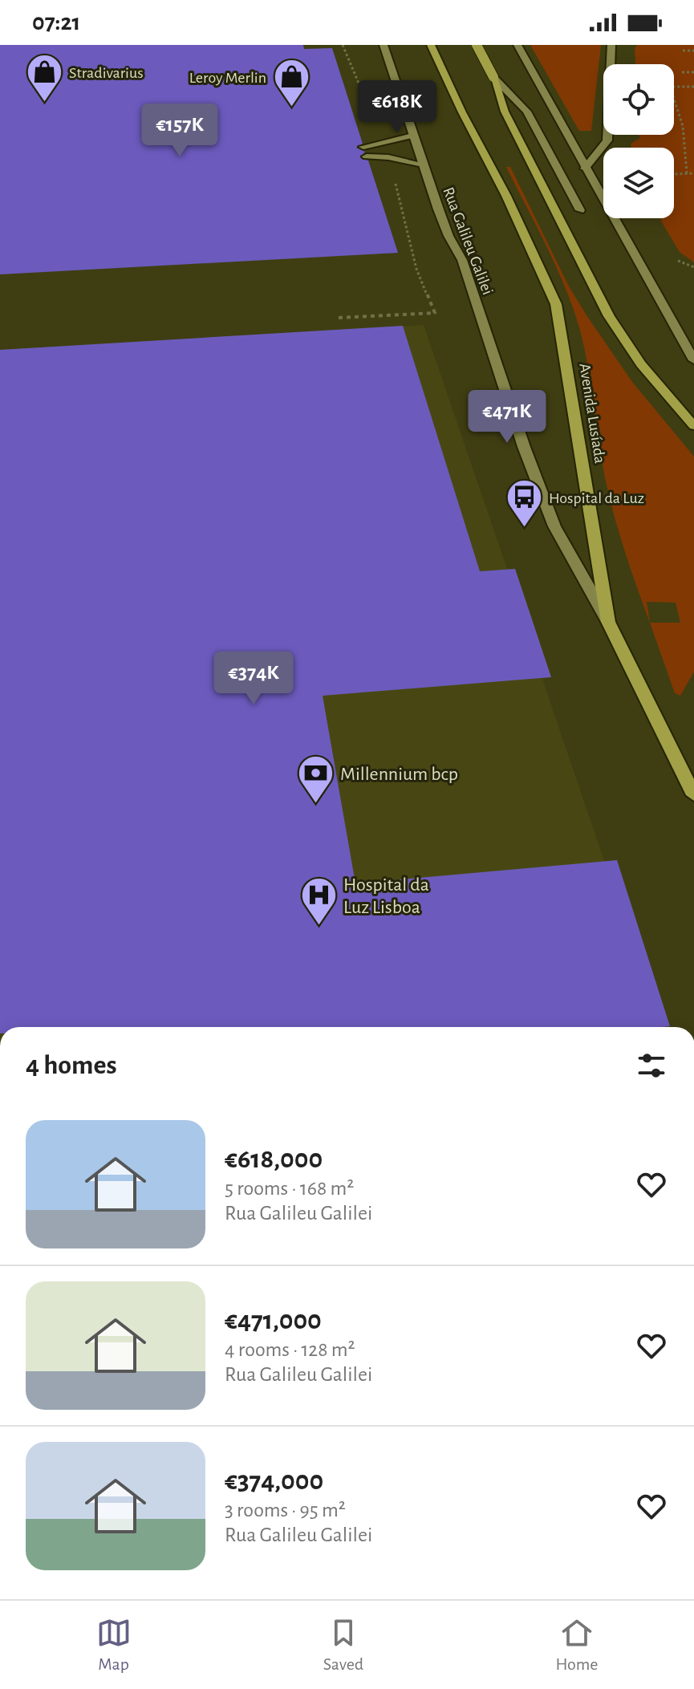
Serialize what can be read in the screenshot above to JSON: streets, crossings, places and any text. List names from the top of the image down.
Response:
{
  "streets": {
    "main road": ["Avenida Lusíada"],
    "street": ["Rua Galileu Galilei"]
  },
  "crossings": [
    ["Rua Galileu Galilei", "Avenida Lusíada"]
  ],
  "places": {
    "shop": ["Stradivarius", "Leroy Merlin"],
    "bus stop": ["Hospital da Luz"],
    "bank": ["Millennium bcp"],
    "hospital": ["Hospital da Luz Lisboa"]
  },
  "page": {
    "status": "07:21",
    "price": [
      "€618K",
      "€157K",
      "€471K",
      "€374K"
    ],
    "heading": "4 homes",
    "list": [
      {
        "name": "€618,000",
        "note": "5 rooms · 168 m² · Rua Galileu Galilei"
      },
      {
        "name": "€471,000",
        "note": "4 rooms · 128 m² · Rua Galileu Galilei"
      },
      {
        "name": "€374,000",
        "note": "3 rooms · 95 m² · Rua Galileu Galilei"
      }
    ],
    "tabs": ["Map", "Saved", "Home"]
  }
}
